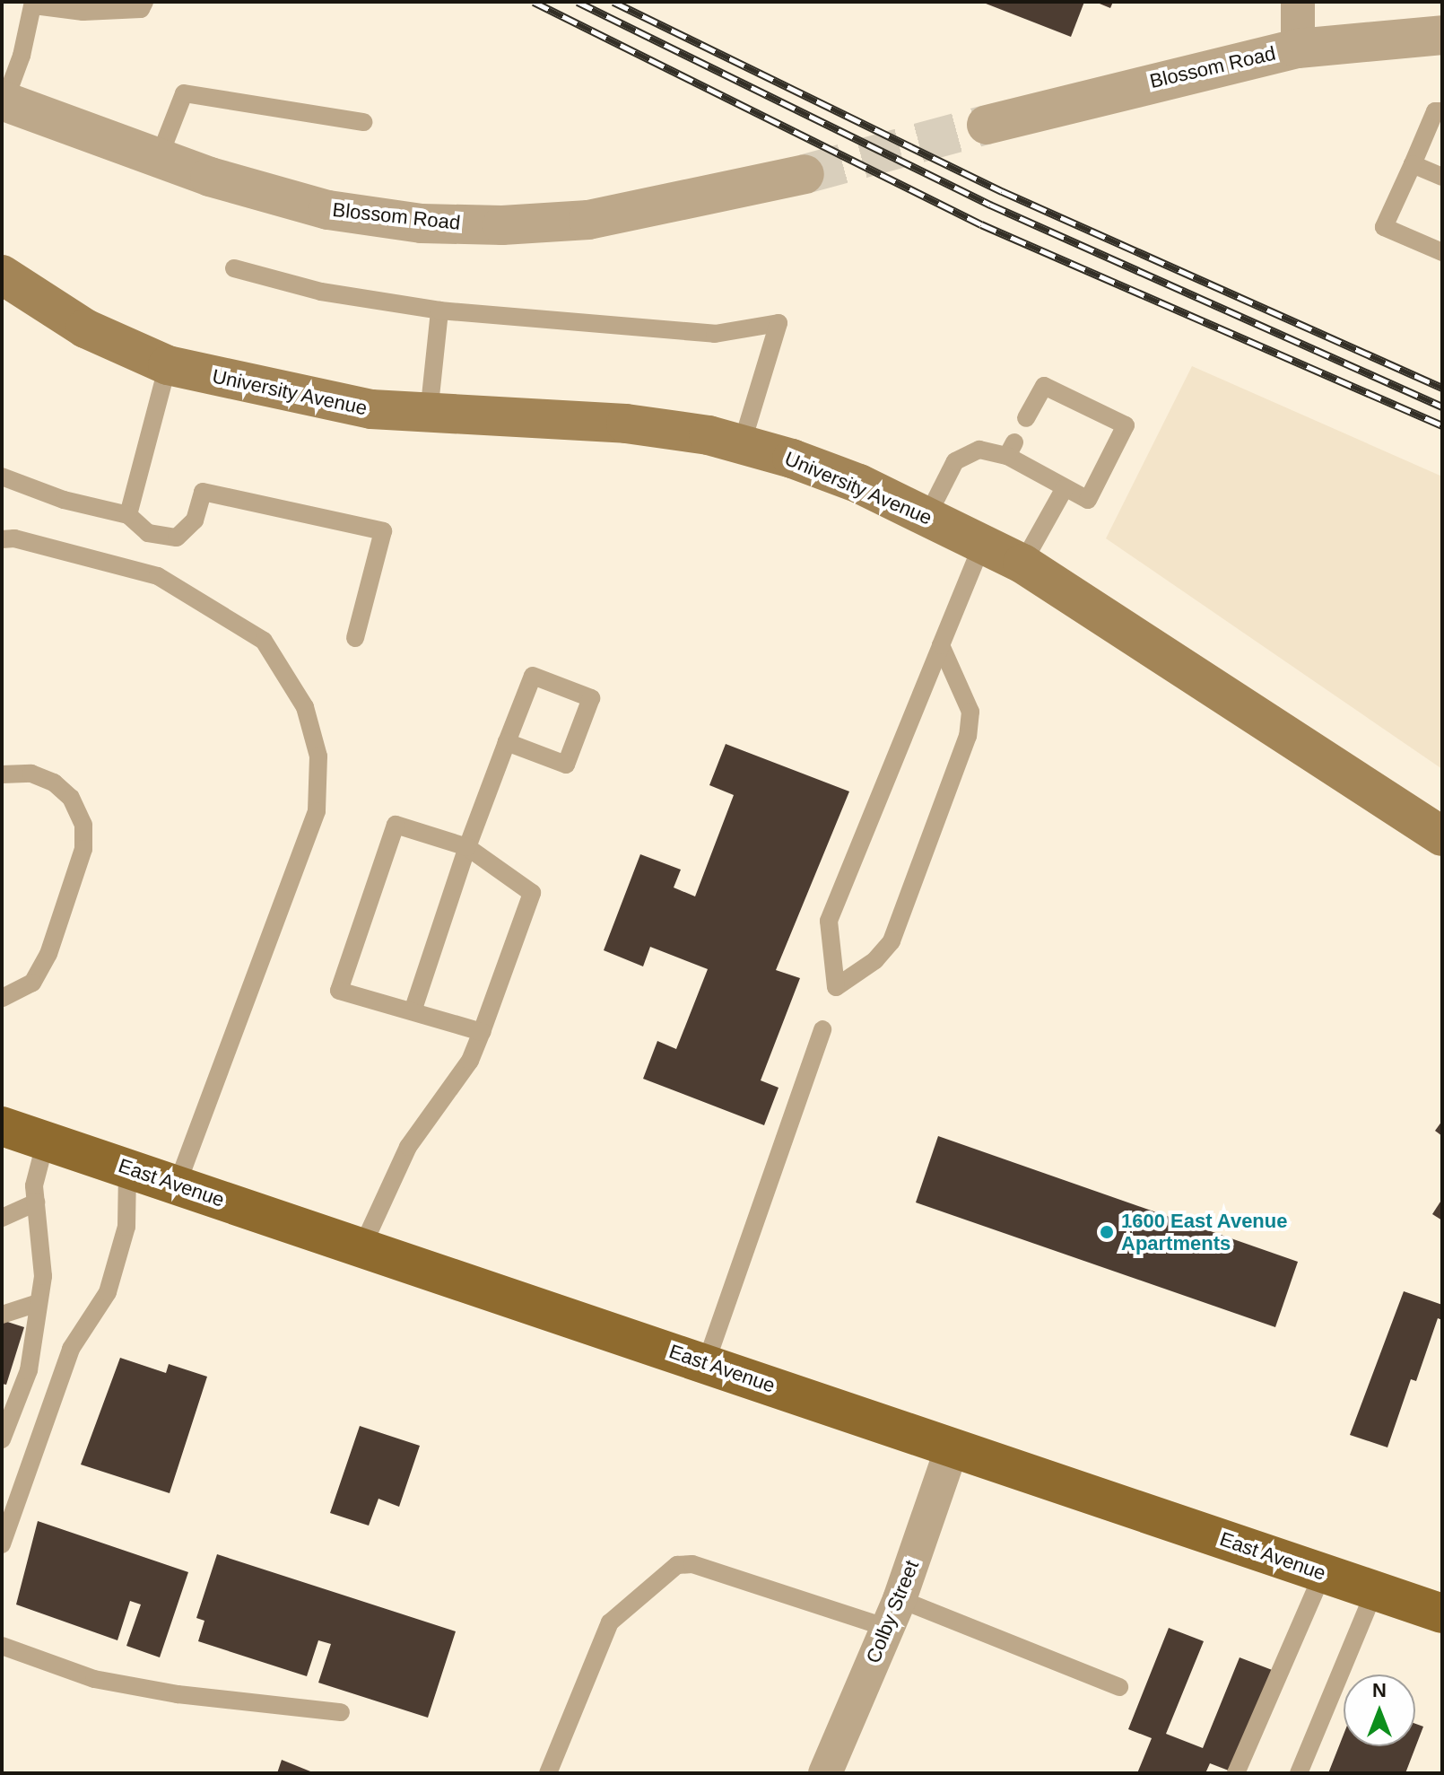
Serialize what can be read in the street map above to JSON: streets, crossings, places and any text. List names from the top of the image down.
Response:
{
  "streets": {
    "main road": ["University Avenue", "East Avenue"],
    "street": ["Blossom Road", "Colby Street"]
  },
  "crossings": [
    ["East Avenue", "Colby Street"]
  ],
  "places": ["1600 East Avenue Apartments"],
  "north": "top"
}
